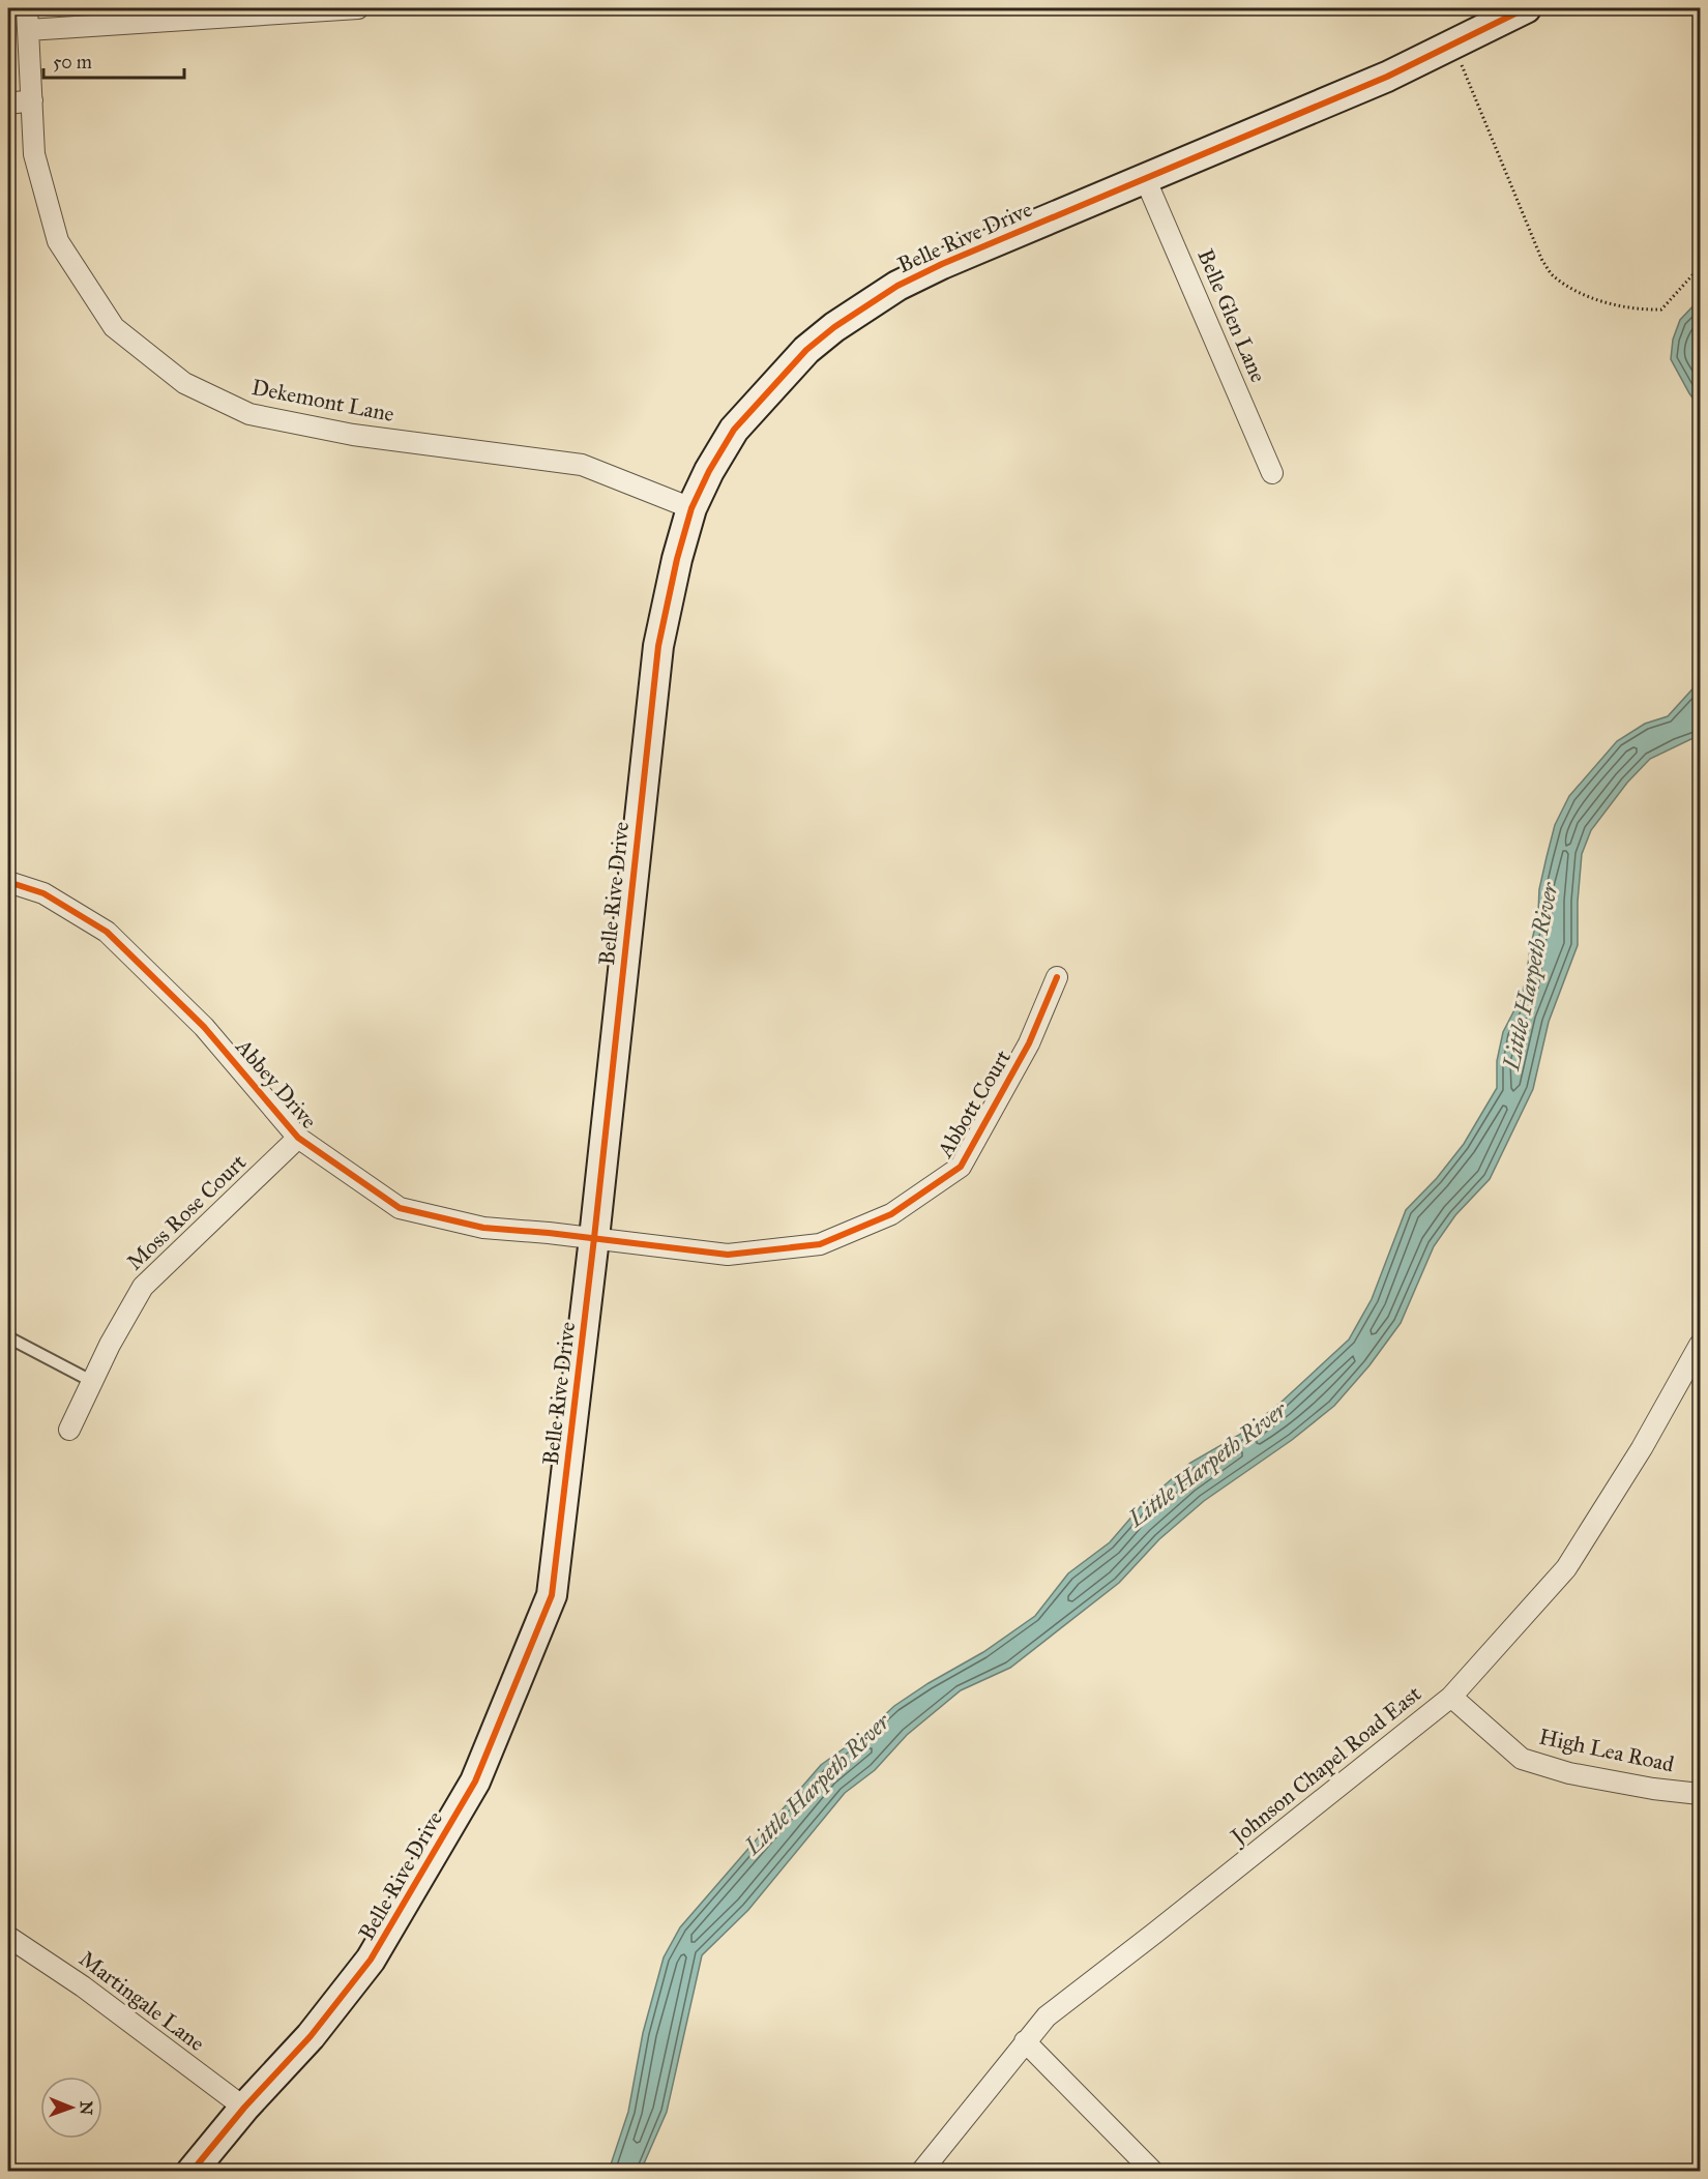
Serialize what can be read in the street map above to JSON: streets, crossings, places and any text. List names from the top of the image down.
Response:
{
  "streets": {
    "street": [
      "Belle Rive Drive",
      "Belle Glen Lane",
      "Dekemont Lane",
      "Abbey Drive",
      "Abbott Court",
      "Moss Rose Court",
      "High Lea Road",
      "Johnson Chapel Road East",
      "Martingale Lane"
    ]
  },
  "crossings": [
    ["Belle Rive Drive", "Belle Glen Lane"],
    ["Belle Rive Drive", "Dekemont Lane"],
    ["Belle Rive Drive", "Abbey Drive"],
    ["Belle Rive Drive", "Abbott Court"],
    ["Belle Rive Drive", "Martingale Lane"],
    ["Abbey Drive", "Abbott Court"],
    ["Abbey Drive", "Moss Rose Court"],
    ["High Lea Road", "Johnson Chapel Road East"]
  ],
  "water": ["Little Harpeth River"],
  "scale_bar": "50 m",
  "north": "right"
}
